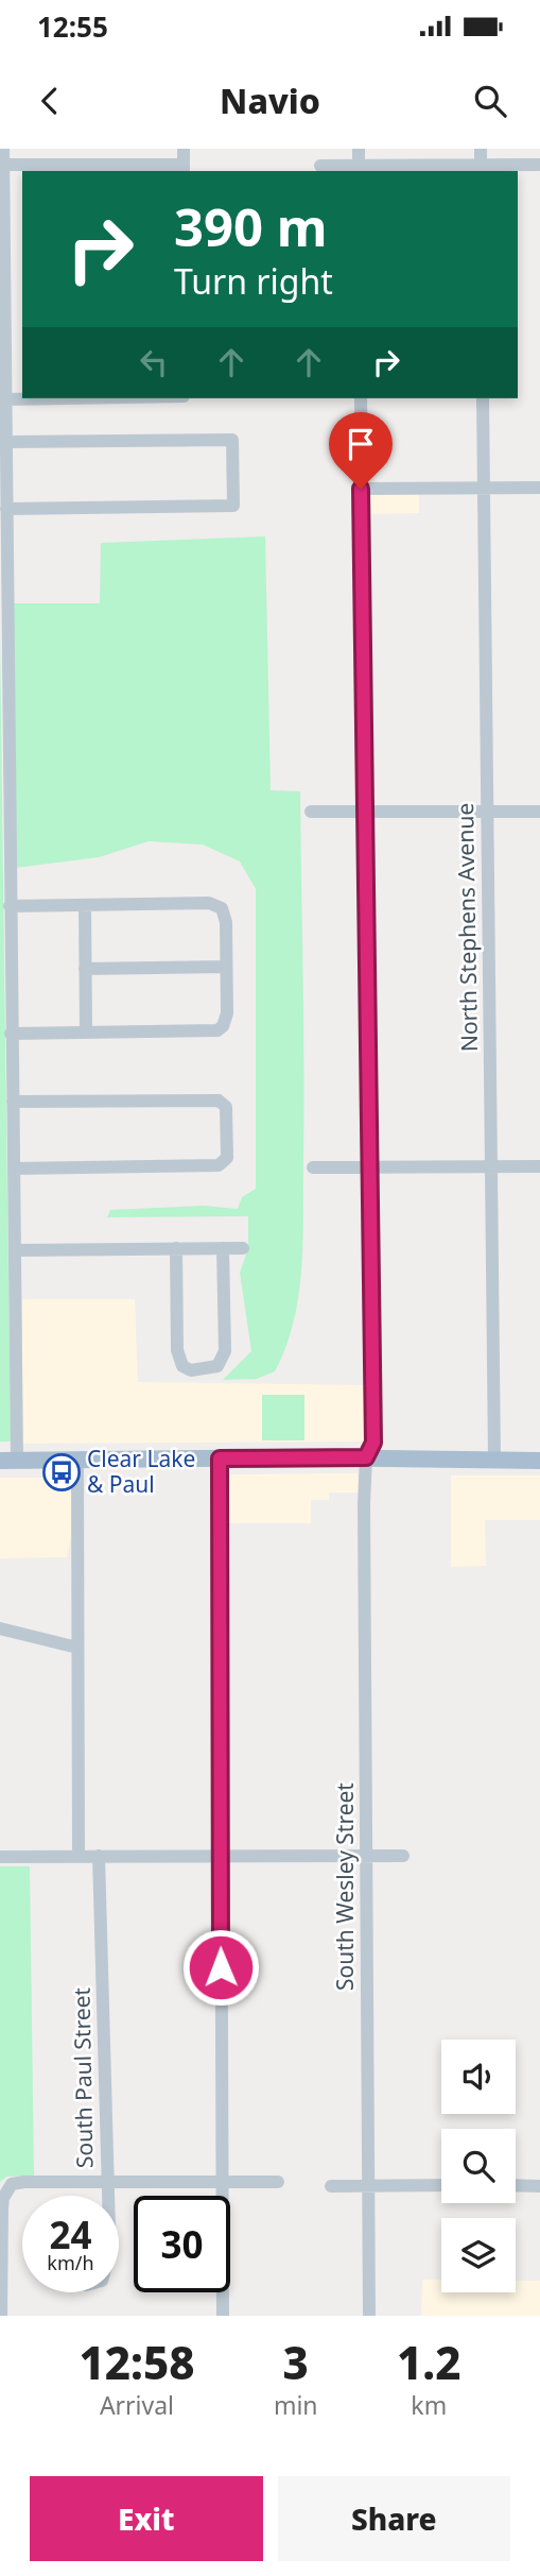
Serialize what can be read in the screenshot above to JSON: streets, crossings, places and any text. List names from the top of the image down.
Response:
{
  "streets": {
    "street": ["North Stephens Avenue", "South Wesley Street", "South Paul Street"]
  },
  "places": {
    "bus stop": ["Clear Lake & Paul"]
  },
  "page": {
    "status": "12:55",
    "header": "Navio",
    "turn": ["390 m", "Turn right"],
    "speed": "24 km/h",
    "limit": "30",
    "eta": [
      "12:58",
      "Arrival",
      "3",
      "min",
      "1.2",
      "km"
    ],
    "buttons": ["Exit", "Share"]
  }
}
